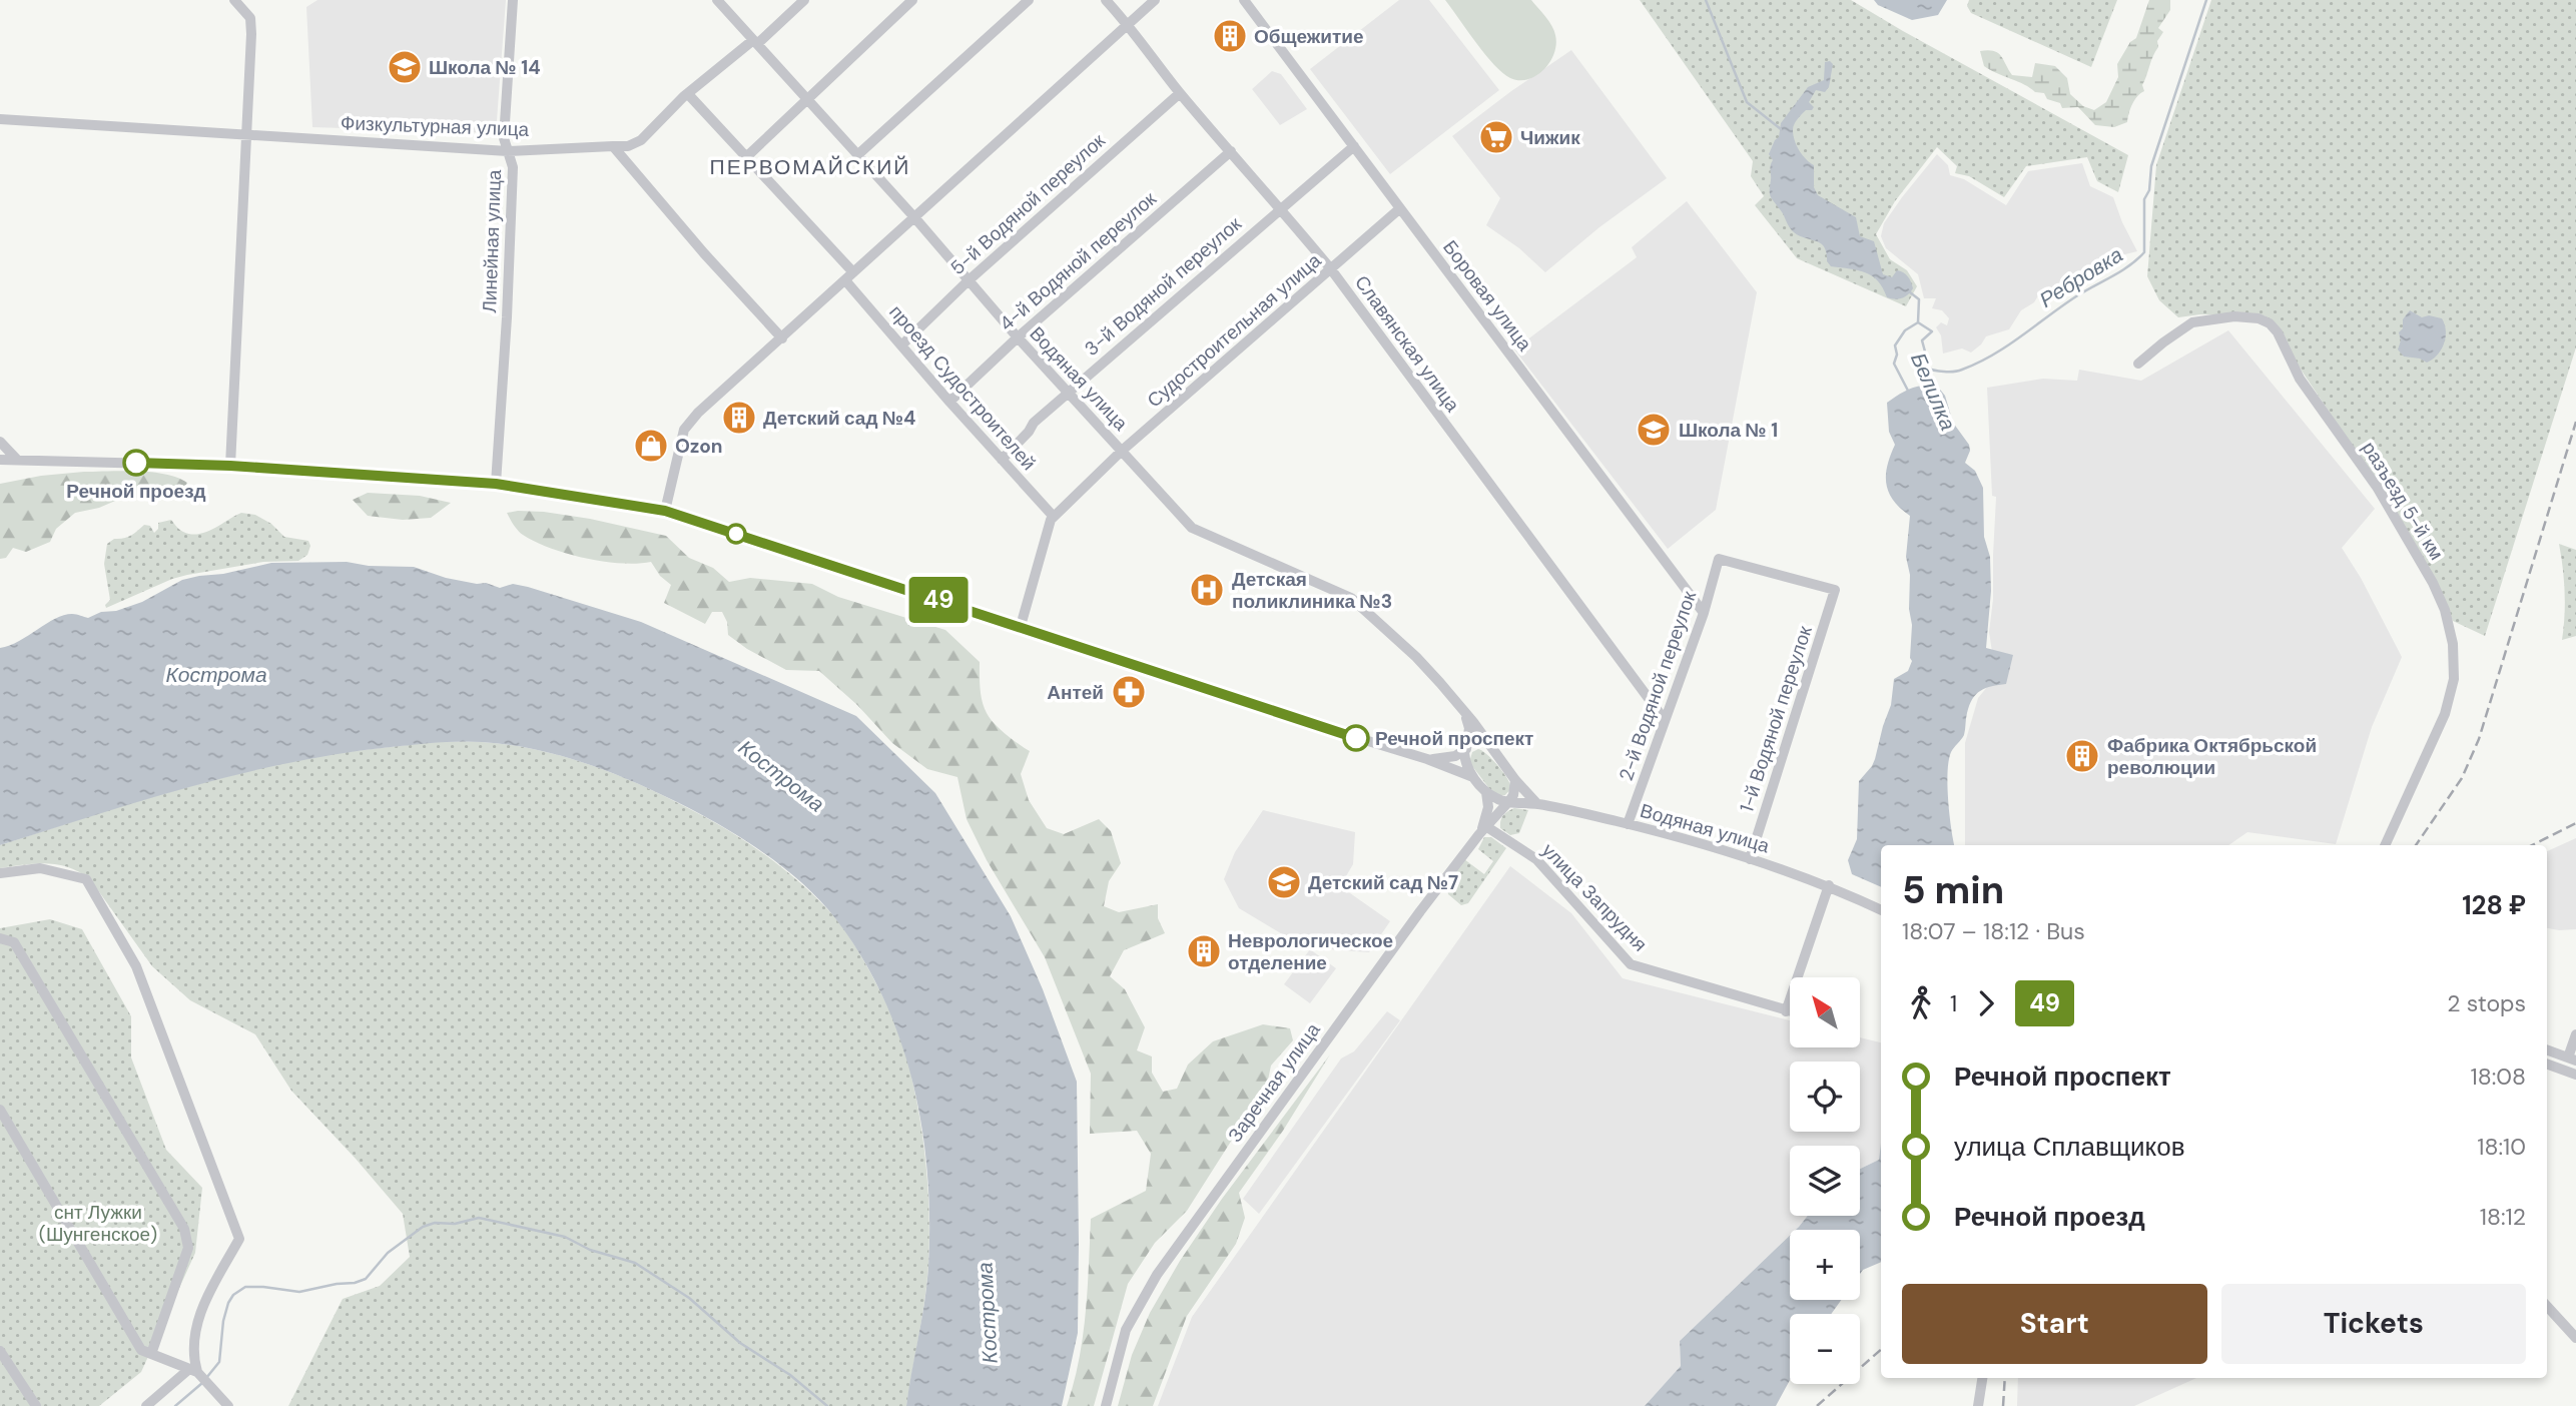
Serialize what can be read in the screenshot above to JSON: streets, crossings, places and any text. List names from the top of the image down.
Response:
{
  "streets": {
    "street": [
      "Физкультурная улица",
      "5-й Водяной переулок",
      "Линейная улица",
      "4-й Водяной переулок",
      "3-й Водяной переулок",
      "Боровая улица",
      "Судостроительная улица",
      "Славянская улица",
      "Водяная улица",
      "проезд Судостроителей",
      "разъезд 5-й км",
      "2-й Водяной переулок",
      "1-й Водяной переулок",
      "улица Запрудня",
      "Заречная улица"
    ]
  },
  "crossings": [
    ["Физкультурная улица", "Линейная улица"],
    ["Физкультурная улица", "Водяная улица"],
    ["Физкультурная улица", "проезд Судостроителей"],
    ["5-й Водяной переулок", "Славянская улица"],
    ["5-й Водяной переулок", "Водяная улица"],
    ["5-й Водяной переулок", "проезд Судостроителей"],
    ["4-й Водяной переулок", "Славянская улица"],
    ["4-й Водяной переулок", "Водяная улица"],
    ["4-й Водяной переулок", "проезд Судостроителей"],
    ["3-й Водяной переулок", "Боровая улица"],
    ["3-й Водяной переулок", "Славянская улица"],
    ["3-й Водяной переулок", "Водяная улица"],
    ["3-й Водяной переулок", "проезд Судостроителей"],
    ["Боровая улица", "Судостроительная улица"],
    ["Боровая улица", "2-й Водяной переулок"],
    ["Судостроительная улица", "Славянская улица"],
    ["Судостроительная улица", "Водяная улица"],
    ["Судостроительная улица", "проезд Судостроителей"],
    ["Славянская улица", "2-й Водяной переулок"],
    ["Водяная улица", "2-й Водяной переулок"],
    ["Водяная улица", "1-й Водяной переулок"],
    ["Водяная улица", "Заречная улица"],
    ["2-й Водяной переулок", "1-й Водяной переулок"],
    ["улица Запрудня", "Заречная улица"]
  ],
  "districts": ["ПЕРВОМАЙСКИЙ"],
  "water": ["Ребровка", "Белилка", "Кострома"],
  "parks": ["снт Лужки (Шунгенское)"],
  "places": {
    "building": [
      "Общежитие",
      "Детский сад №4",
      "Фабрика Октябрьской революции",
      "Неврологическое отделение"
    ],
    "school or university": ["Школа № 14", "Школа № 1", "Детский сад №7"],
    "supermarket": ["Чижик"],
    "shop": ["Ozon"],
    "other": ["Речной проезд", "Речной проспект"],
    "hospital": ["Детская поликлиника №3"],
    "pharmacy": ["Антей"]
  },
  "lines": ["bus line 49"],
  "north": "top left",
  "page": {
    "on_map": "49",
    "heading": ["5 min", "18:07 – 18:12 · Bus", "128 ₽"],
    "legs": ["1", "49", "2 stops"],
    "map_buttons": ["+", "−"],
    "list": [
      {
        "name": "Речной проспект",
        "value": "18:08"
      },
      {
        "name": "улица Сплавщиков",
        "value": "18:10"
      },
      {
        "name": "Речной проезд",
        "value": "18:12"
      }
    ],
    "buttons": ["Start", "Tickets"]
  }
}
